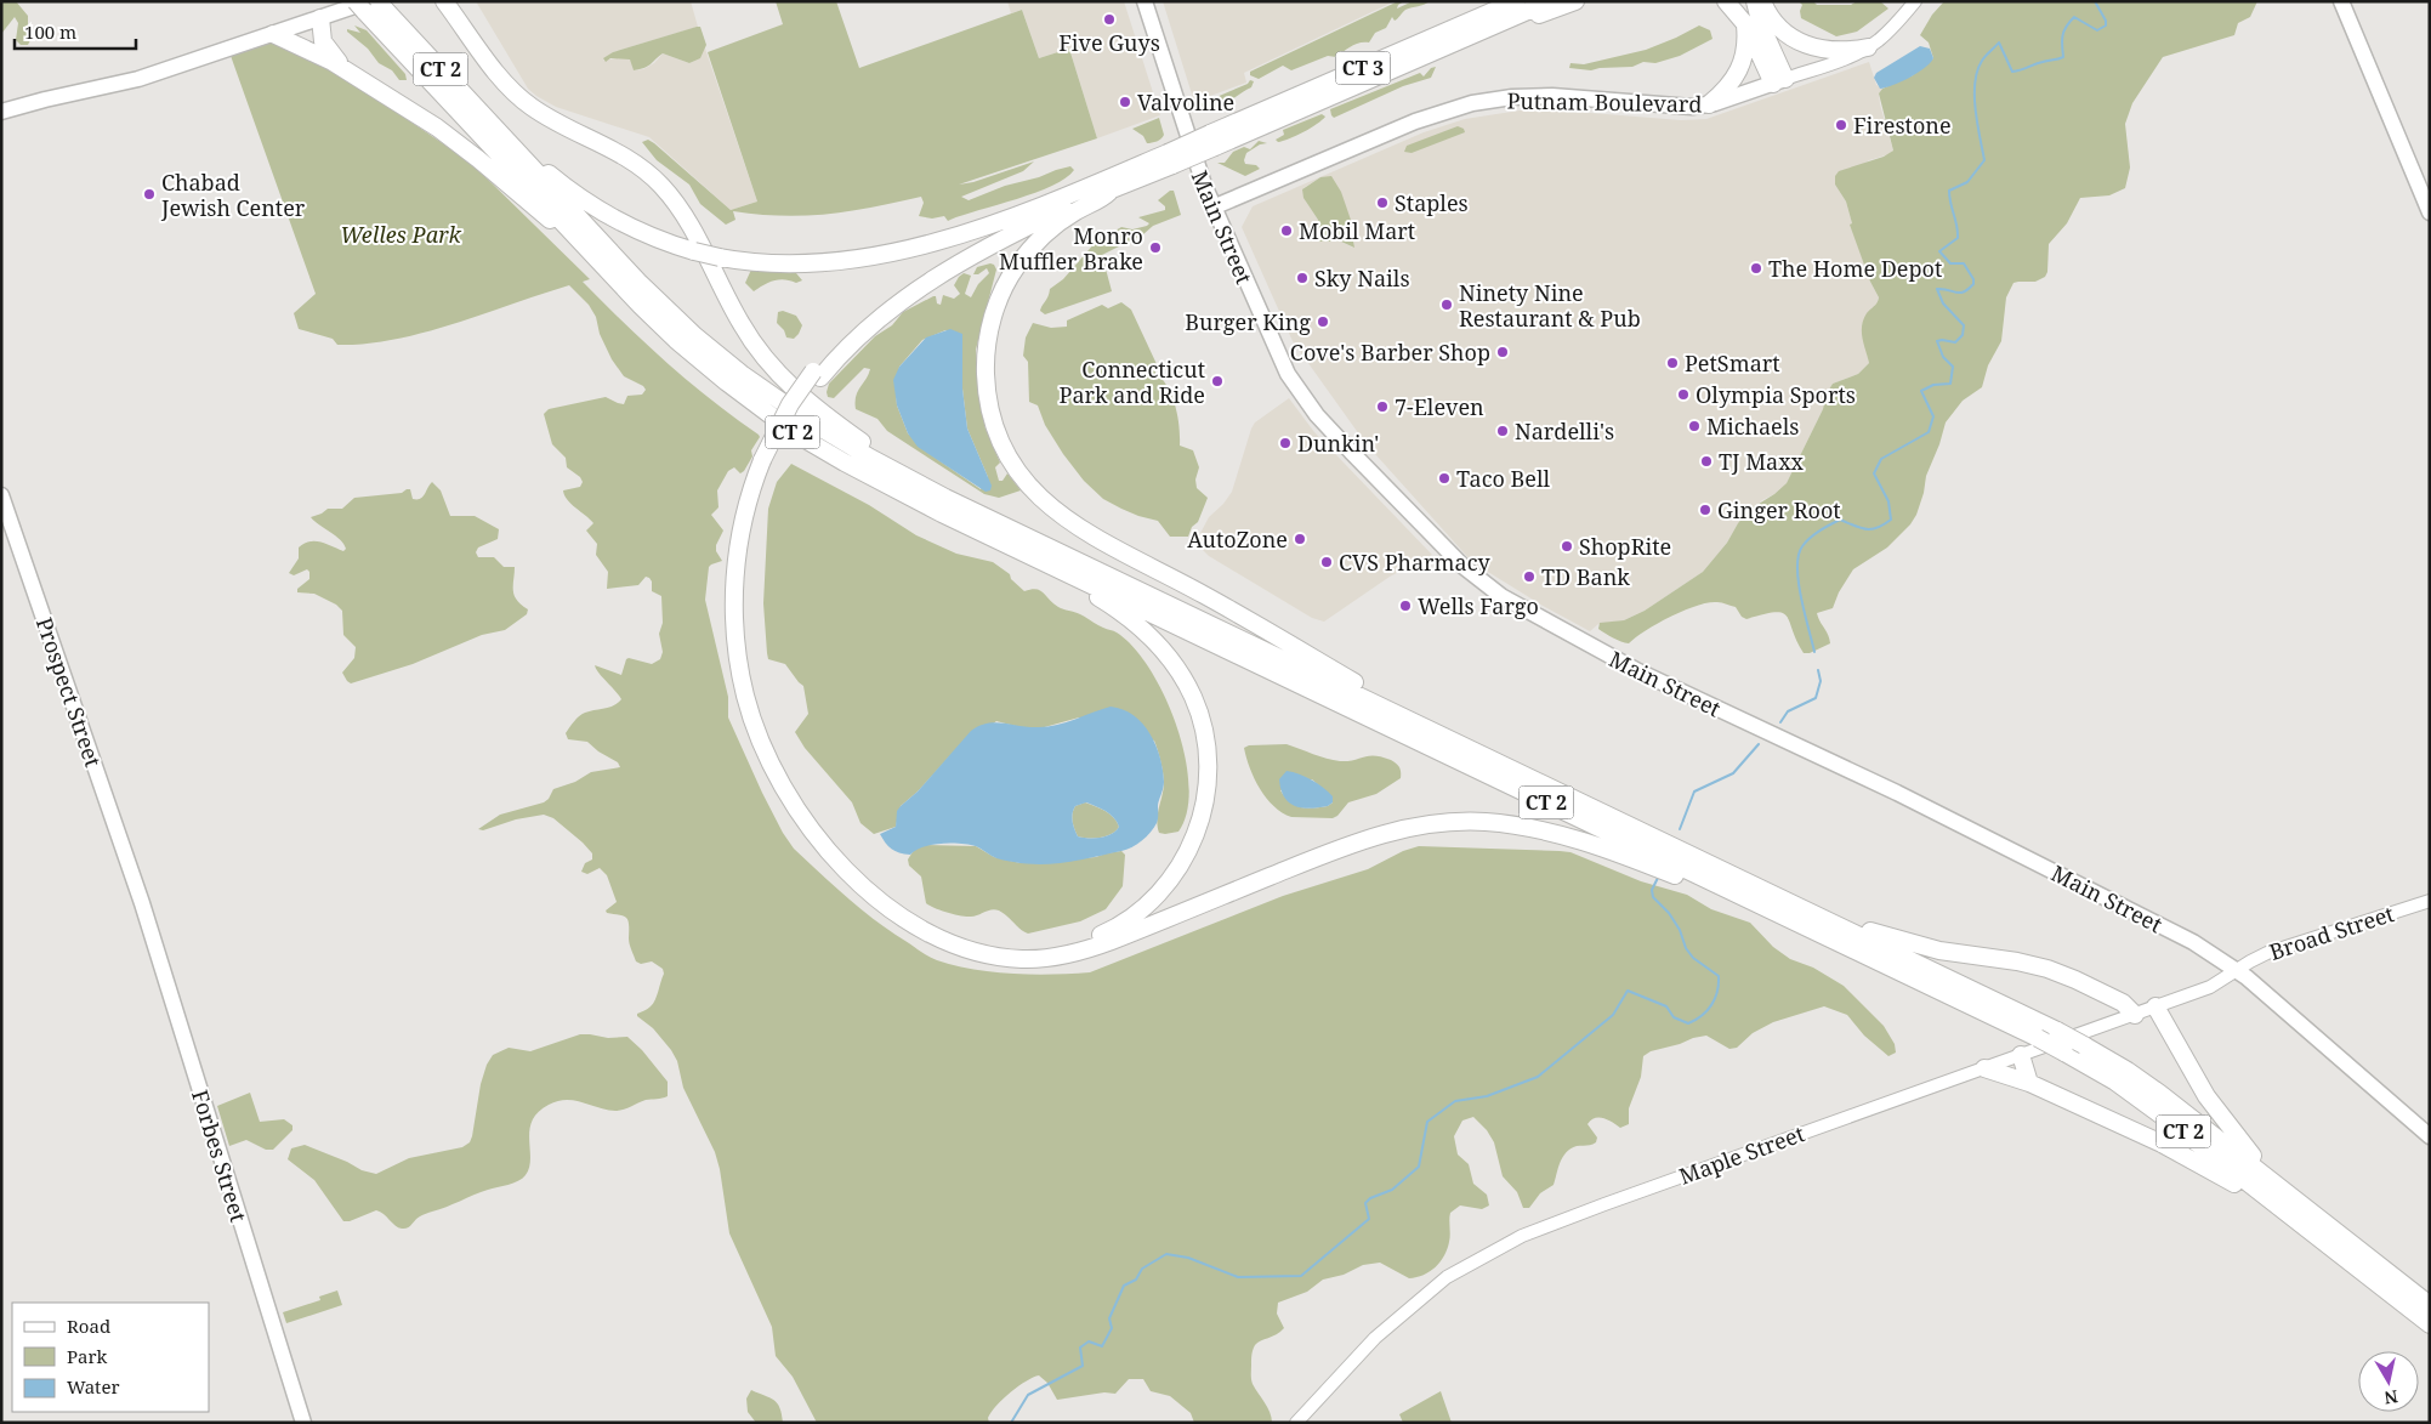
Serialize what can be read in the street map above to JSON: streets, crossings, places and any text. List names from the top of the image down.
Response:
{
  "streets": {
    "highway": ["CT 3", "CT 2"],
    "main road": [
      "Putnam Boulevard",
      "Main Street",
      "Prospect Street",
      "Forbes Street"
    ],
    "street": ["Broad Street", "Maple Street"]
  },
  "crossings": [
    ["Putnam Boulevard", "Main Street"],
    ["Main Street", "Broad Street"],
    ["Main Street", "Maple Street"],
    ["Prospect Street", "Forbes Street"],
    ["Broad Street", "Maple Street"]
  ],
  "parks": ["Welles Park"],
  "places": [
    "Five Guys",
    "Valvoline",
    "Firestone",
    "Chabad Jewish Center",
    "Staples",
    "Mobil Mart",
    "Monro Muffler Brake",
    "The Home Depot",
    "Sky Nails",
    "Ninety Nine Restaurant & Pub",
    "Burger King",
    "Cove's Barber Shop",
    "PetSmart",
    "Connecticut Park and Ride",
    "Olympia Sports",
    "7-Eleven",
    "Michaels",
    "Nardelli's",
    "Dunkin'",
    "TJ Maxx",
    "Taco Bell",
    "Ginger Root",
    "AutoZone",
    "ShopRite",
    "CVS Pharmacy",
    "TD Bank",
    "Wells Fargo"
  ],
  "legend": ["Road", "Park", "Water"],
  "scale_bar": "100 m",
  "north": "bottom"
}
